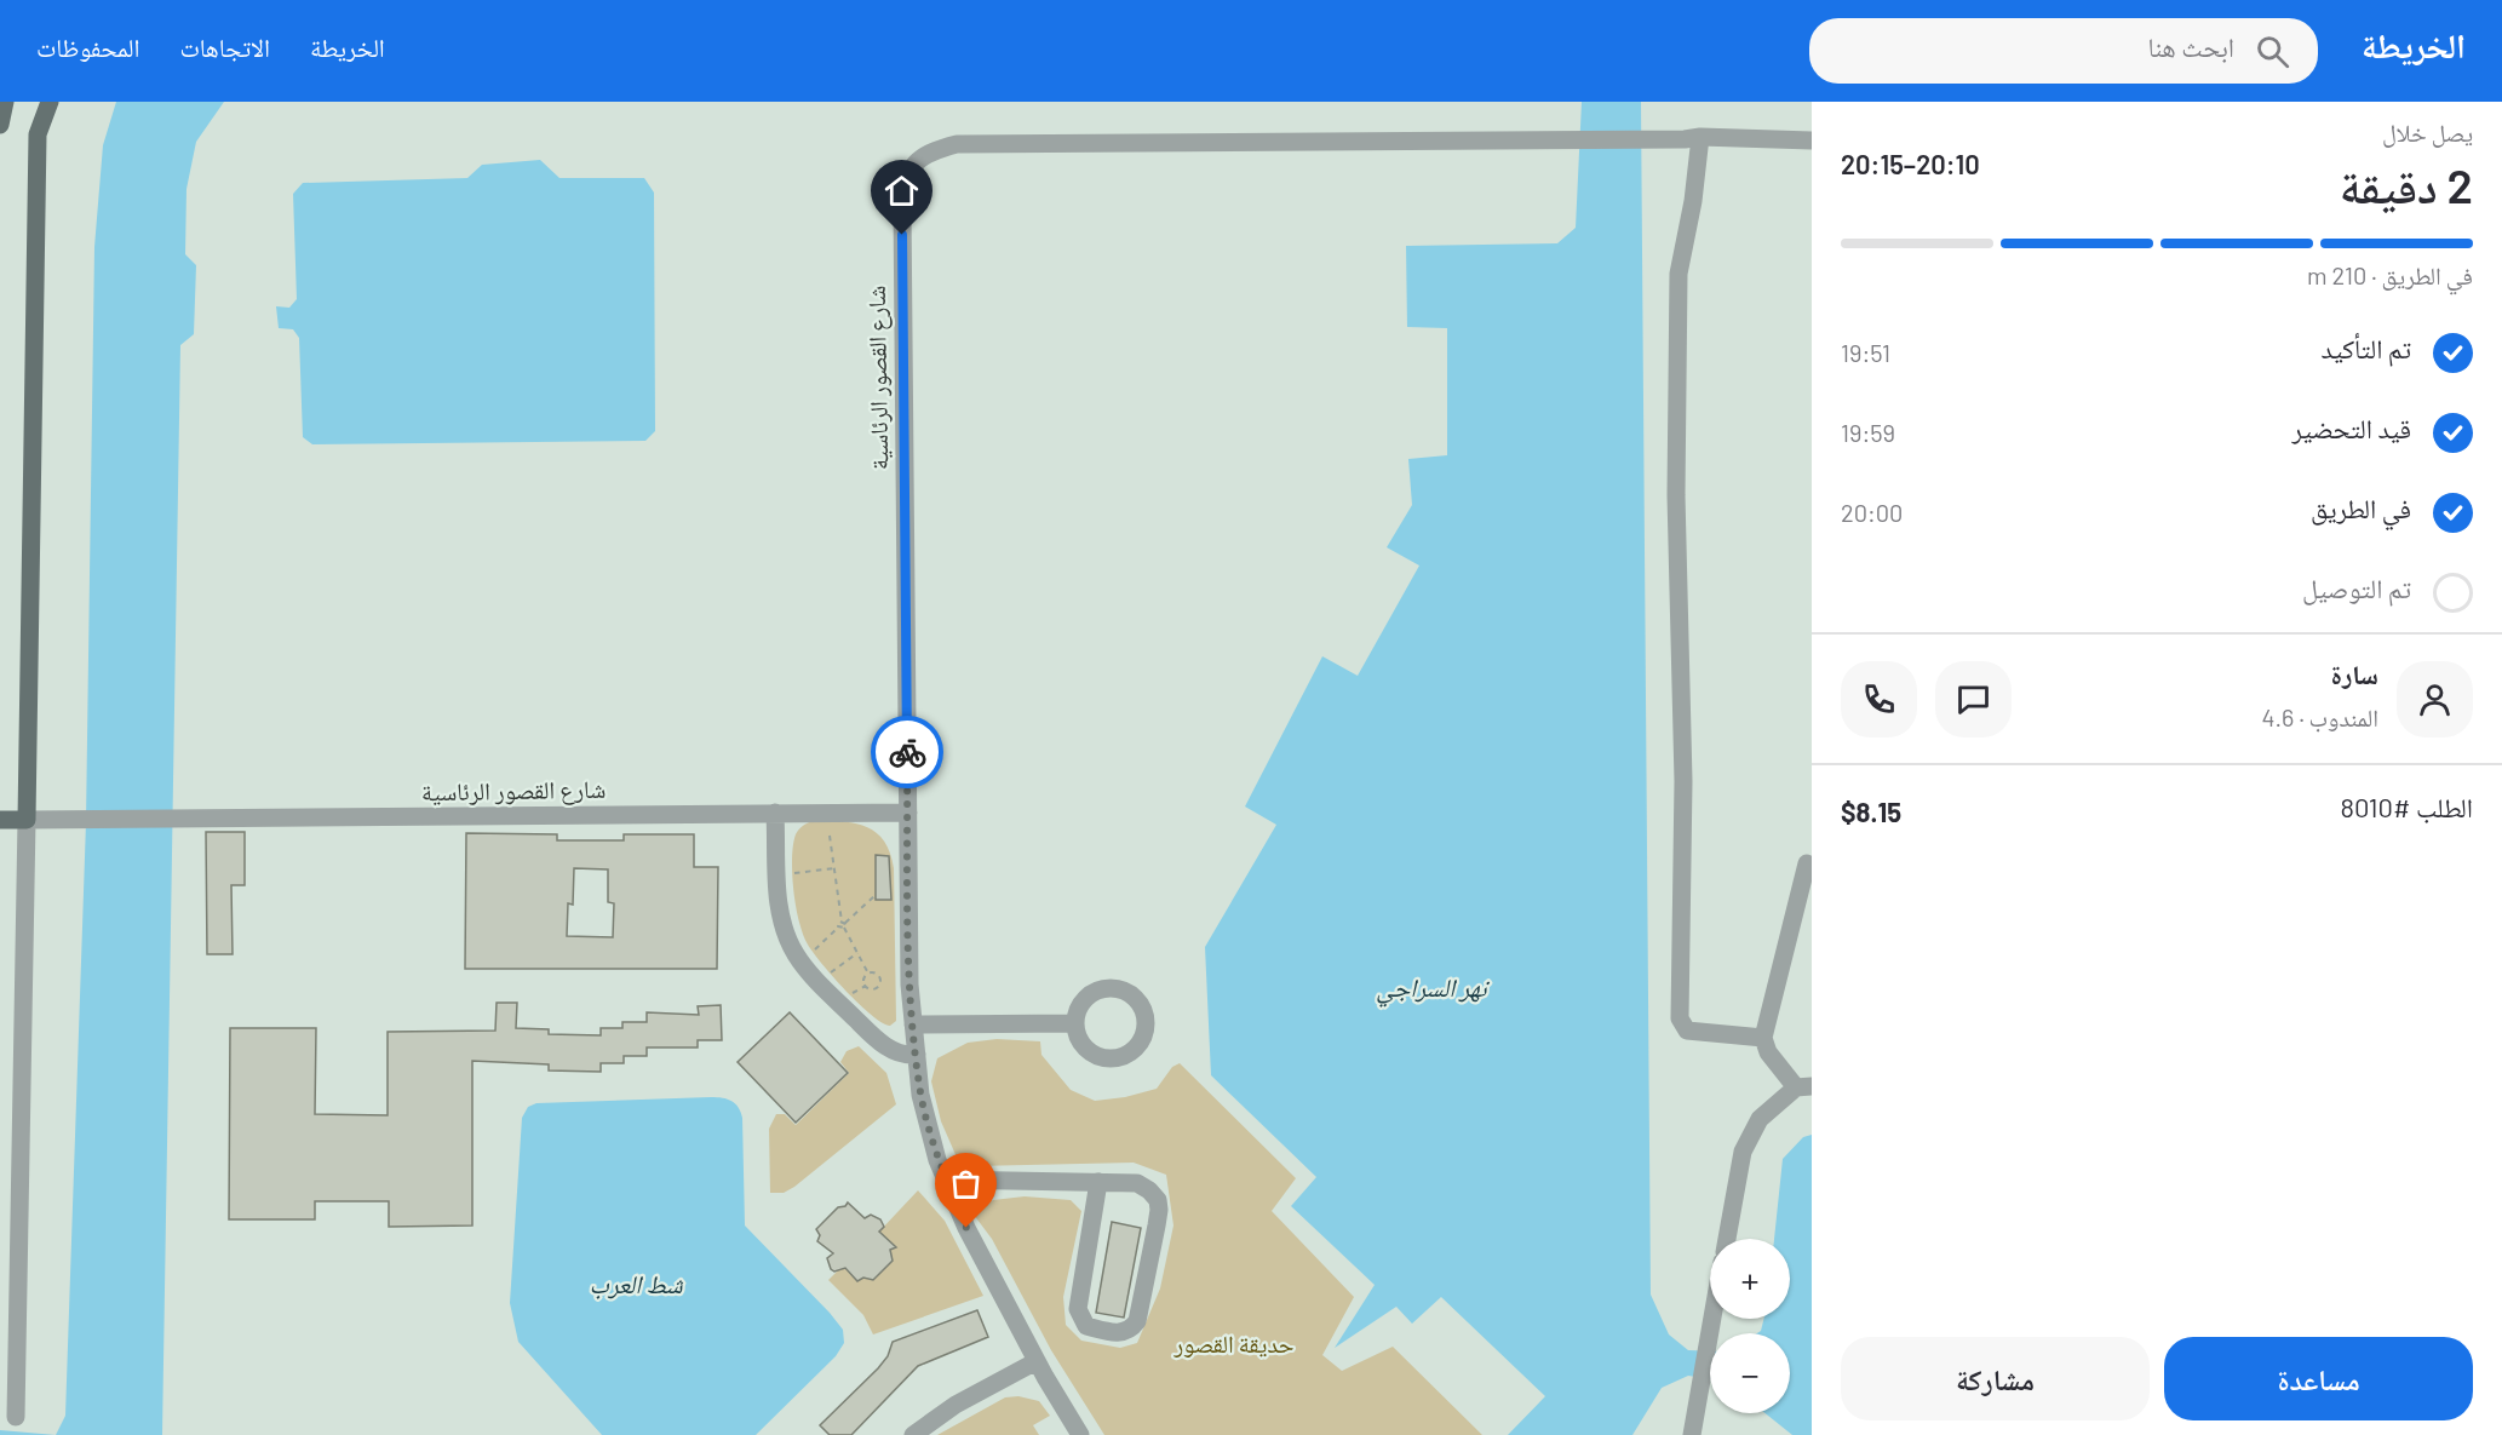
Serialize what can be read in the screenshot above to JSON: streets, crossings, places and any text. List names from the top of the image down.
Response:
{
  "streets": {
    "street": ["شارع القصور الرئاسية"]
  },
  "water": ["نهر السراجي", "شط العرب"],
  "parks": ["حديقة القصور"],
  "page": {
    "header": "الخريطة",
    "search": "ابحث هنا",
    "nav": ["الخريطة", "الاتجاهات", "المحفوظات"],
    "heading": ["2 دقيقة", "يصل خلال", "20:10–20:15"],
    "panel": [
      "سارة",
      "المندوب · 4.6",
      "الطلب #8010",
      "$8.15"
    ],
    "bar": "في الطريق · 210 m",
    "list": [
      ["تم التأكيد", "19:51"],
      ["قيد التحضير", "19:59"],
      ["في الطريق", "20:00"],
      "تم التوصيل"
    ],
    "map_buttons": ["+", "−"],
    "buttons": ["مساعدة", "مشاركة"]
  }
}
